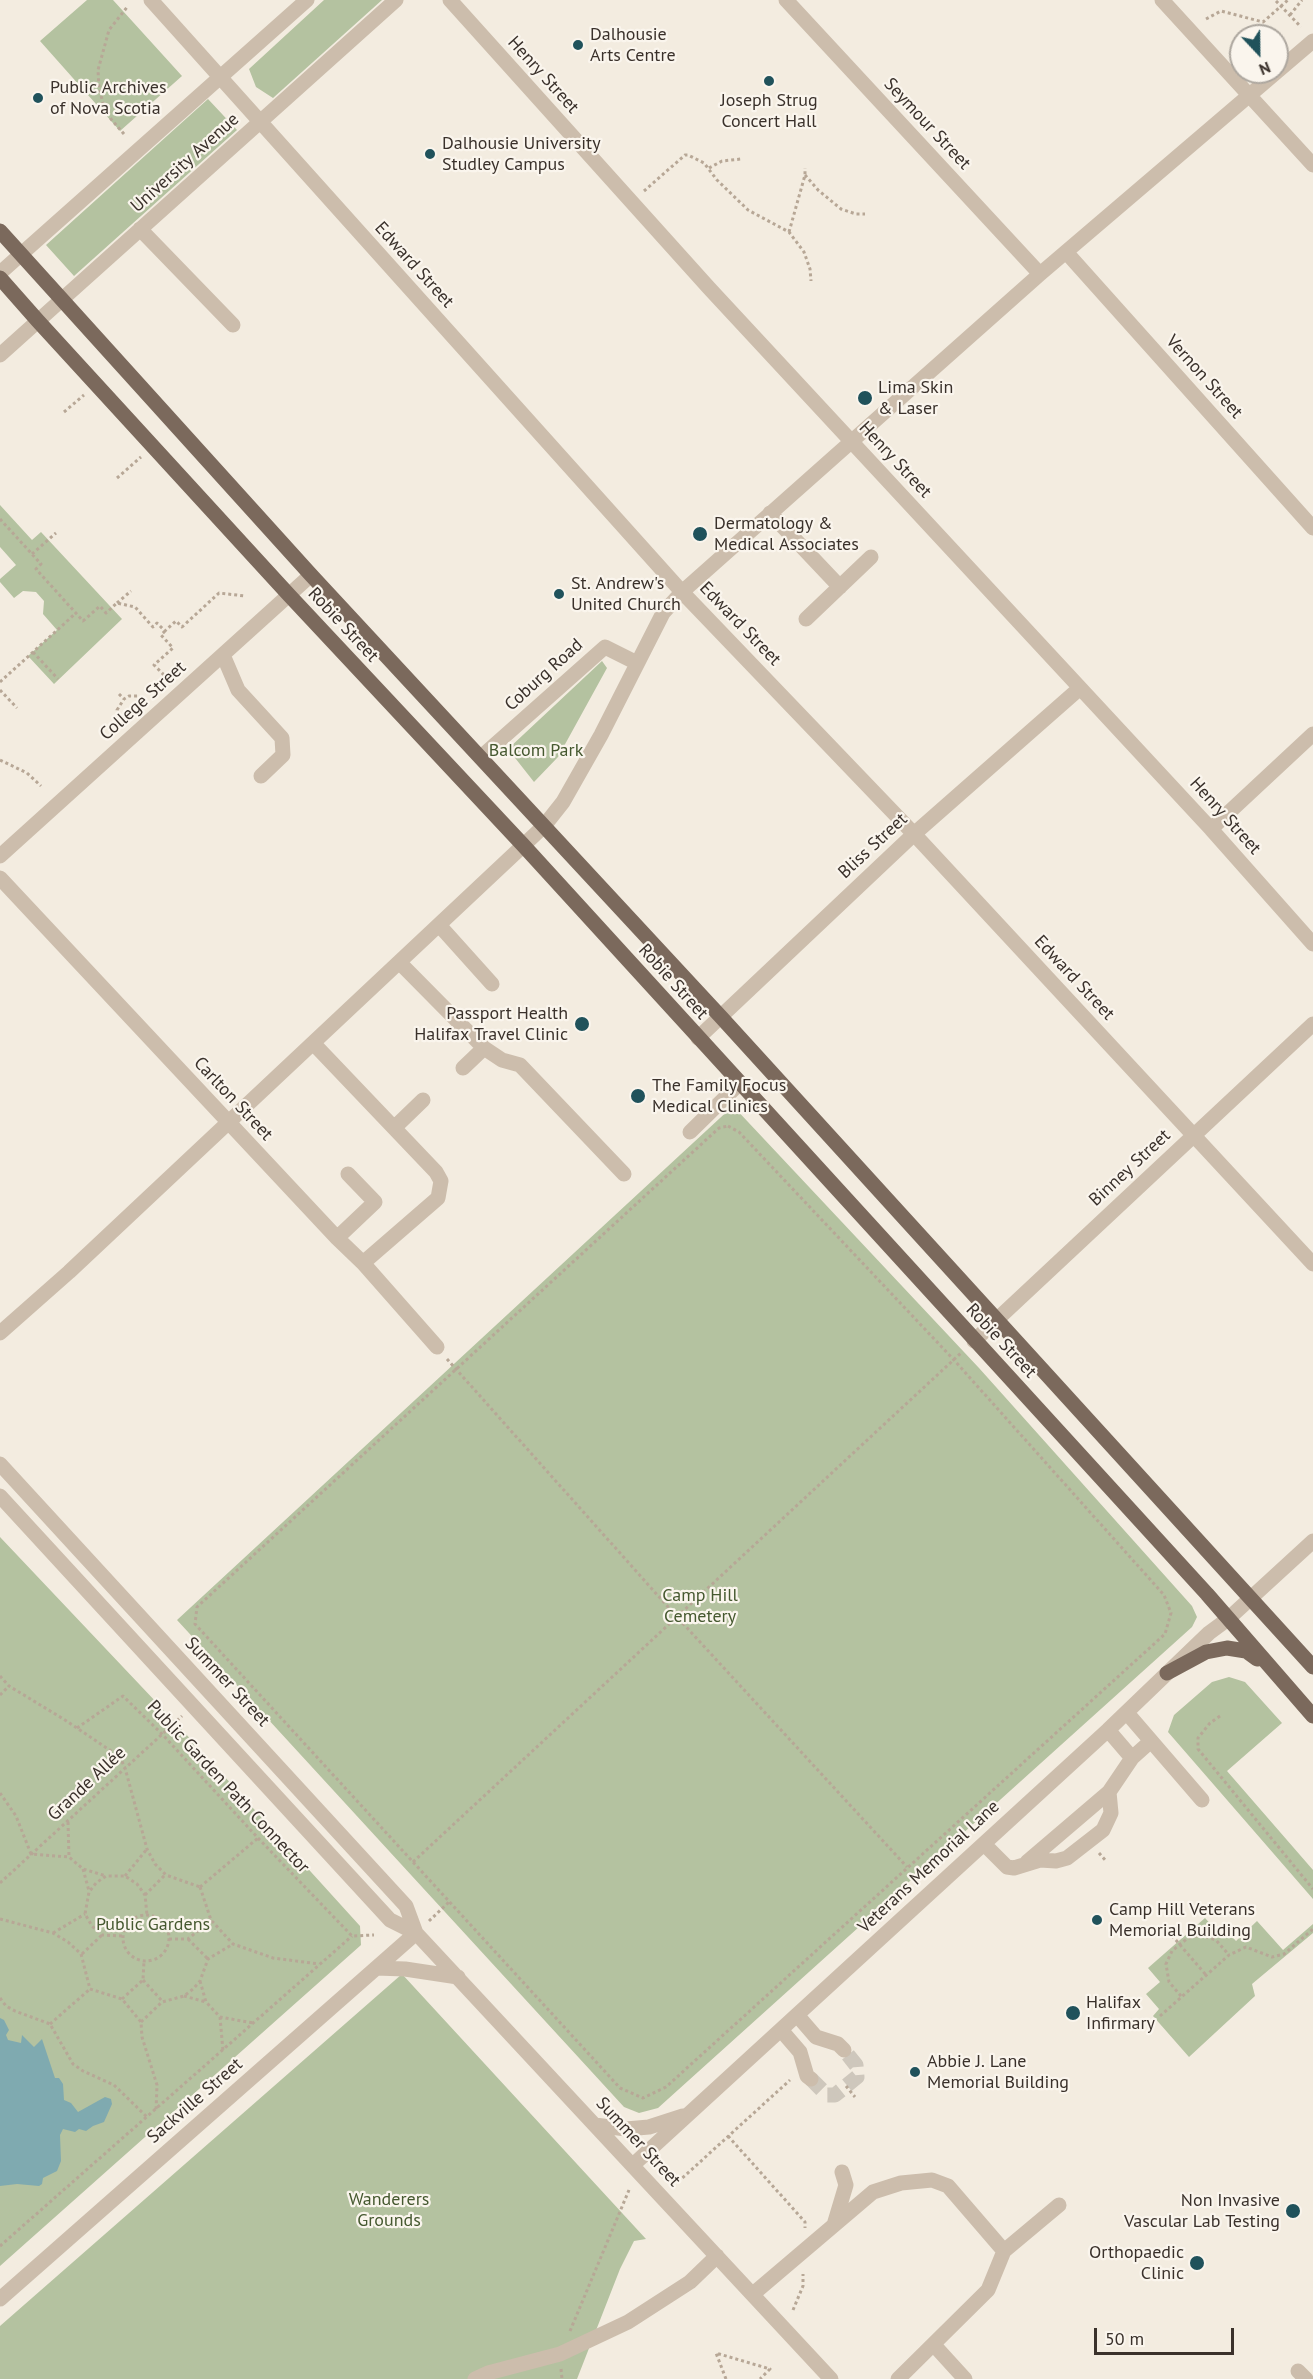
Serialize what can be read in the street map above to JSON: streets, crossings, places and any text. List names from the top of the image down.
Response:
{
  "streets": {
    "main road": ["Robie Street"],
    "street": [
      "Henry Street",
      "Seymour Street",
      "University Avenue",
      "Edward Street",
      "Vernon Street",
      "Coburg Road",
      "College Street",
      "Bliss Street",
      "Carlton Street",
      "Binney Street",
      "Summer Street",
      "Veterans Memorial Lane",
      "Sackville Street"
    ],
    "path": ["Grande Allée", "Public Garden Path Connector"]
  },
  "crossings": [
    ["Henry Street", "Bliss Street"],
    ["University Avenue", "Edward Street"],
    ["University Avenue", "Robie Street"],
    ["Edward Street", "Bliss Street"],
    ["Edward Street", "Binney Street"],
    ["Robie Street", "Coburg Road"],
    ["Robie Street", "College Street"],
    ["Robie Street", "Bliss Street"],
    ["Robie Street", "Binney Street"],
    ["Robie Street", "Veterans Memorial Lane"],
    ["Summer Street", "Grande Allée"],
    ["Summer Street", "Veterans Memorial Lane"],
    ["Summer Street", "Sackville Street"],
    ["Grande Allée", "Public Garden Path Connector"]
  ],
  "parks": [
    "Balcom Park",
    "Camp Hill Cemetery",
    "Public Gardens",
    "Wanderers Grounds"
  ],
  "places": [
    "Dalhousie Arts Centre",
    "Joseph Strug Concert Hall",
    "Public Archives of Nova Scotia",
    "Dalhousie University Studley Campus",
    "Lima Skin & Laser",
    "Dermatology & Medical Associates",
    "St. Andrew's United Church",
    "Passport Health Halifax Travel Clinic",
    "The Family Focus Medical Clinics",
    "Camp Hill Veterans Memorial Building",
    "Halifax Infirmary",
    "Abbie J. Lane Memorial Building",
    "Non Invasive Vascular Lab Testing",
    "Orthopaedic Clinic"
  ],
  "scale_bar": "50 m",
  "north": "bottom"
}
